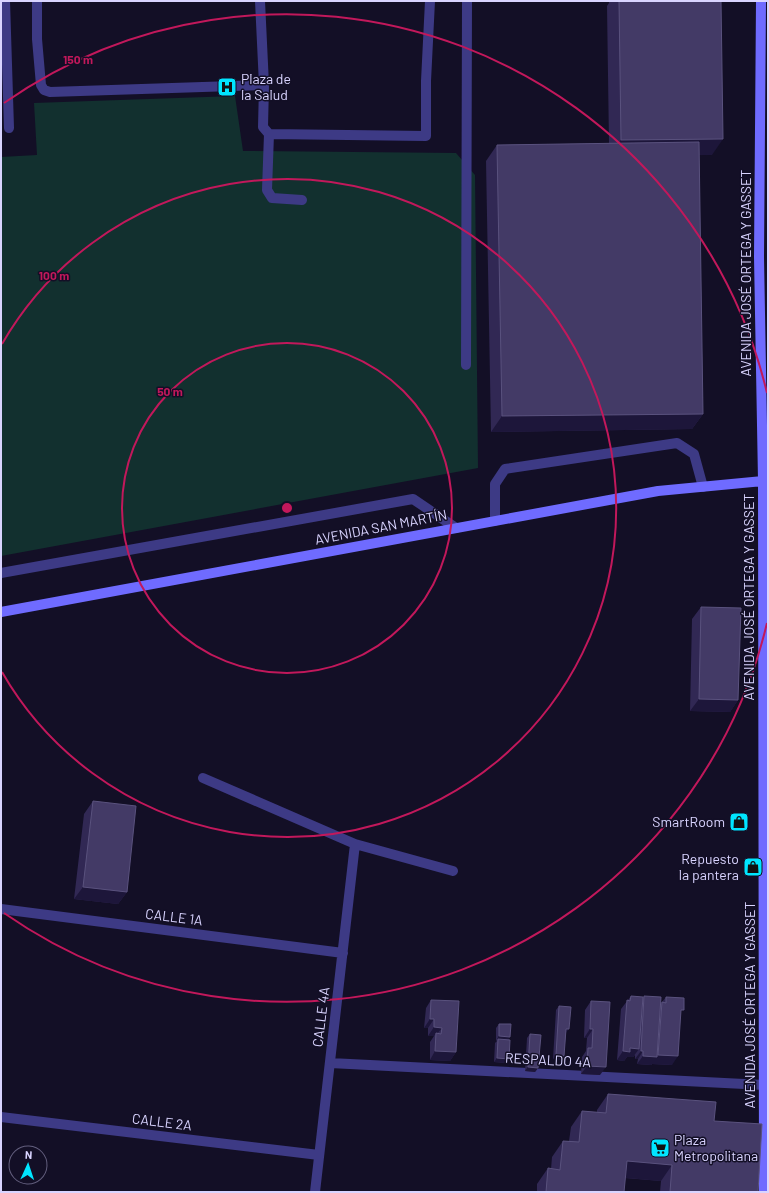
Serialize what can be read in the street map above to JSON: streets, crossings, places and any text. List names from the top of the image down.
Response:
{
  "streets": {
    "main road": ["AVENIDA JOSÉ ORTEGA Y GASSET", "AVENIDA SAN MARTÍN"],
    "street": [
      "CALLE 1A",
      "CALLE 4A",
      "RESPALDO 4A",
      "CALLE 2A"
    ]
  },
  "crossings": [
    ["AVENIDA JOSÉ ORTEGA Y GASSET", "AVENIDA SAN MARTÍN"],
    ["AVENIDA JOSÉ ORTEGA Y GASSET", "RESPALDO 4A"],
    ["CALLE 1A", "CALLE 4A"],
    ["CALLE 4A", "RESPALDO 4A"],
    ["CALLE 4A", "CALLE 2A"]
  ],
  "places": {
    "hospital": ["Plaza de la Salud"],
    "shop": ["SmartRoom", "Repuesto la pantera"],
    "supermarket": ["Plaza Metropolitana"]
  },
  "north": "top",
  "rings": ["150 m", "100 m", "50 m"]
}
